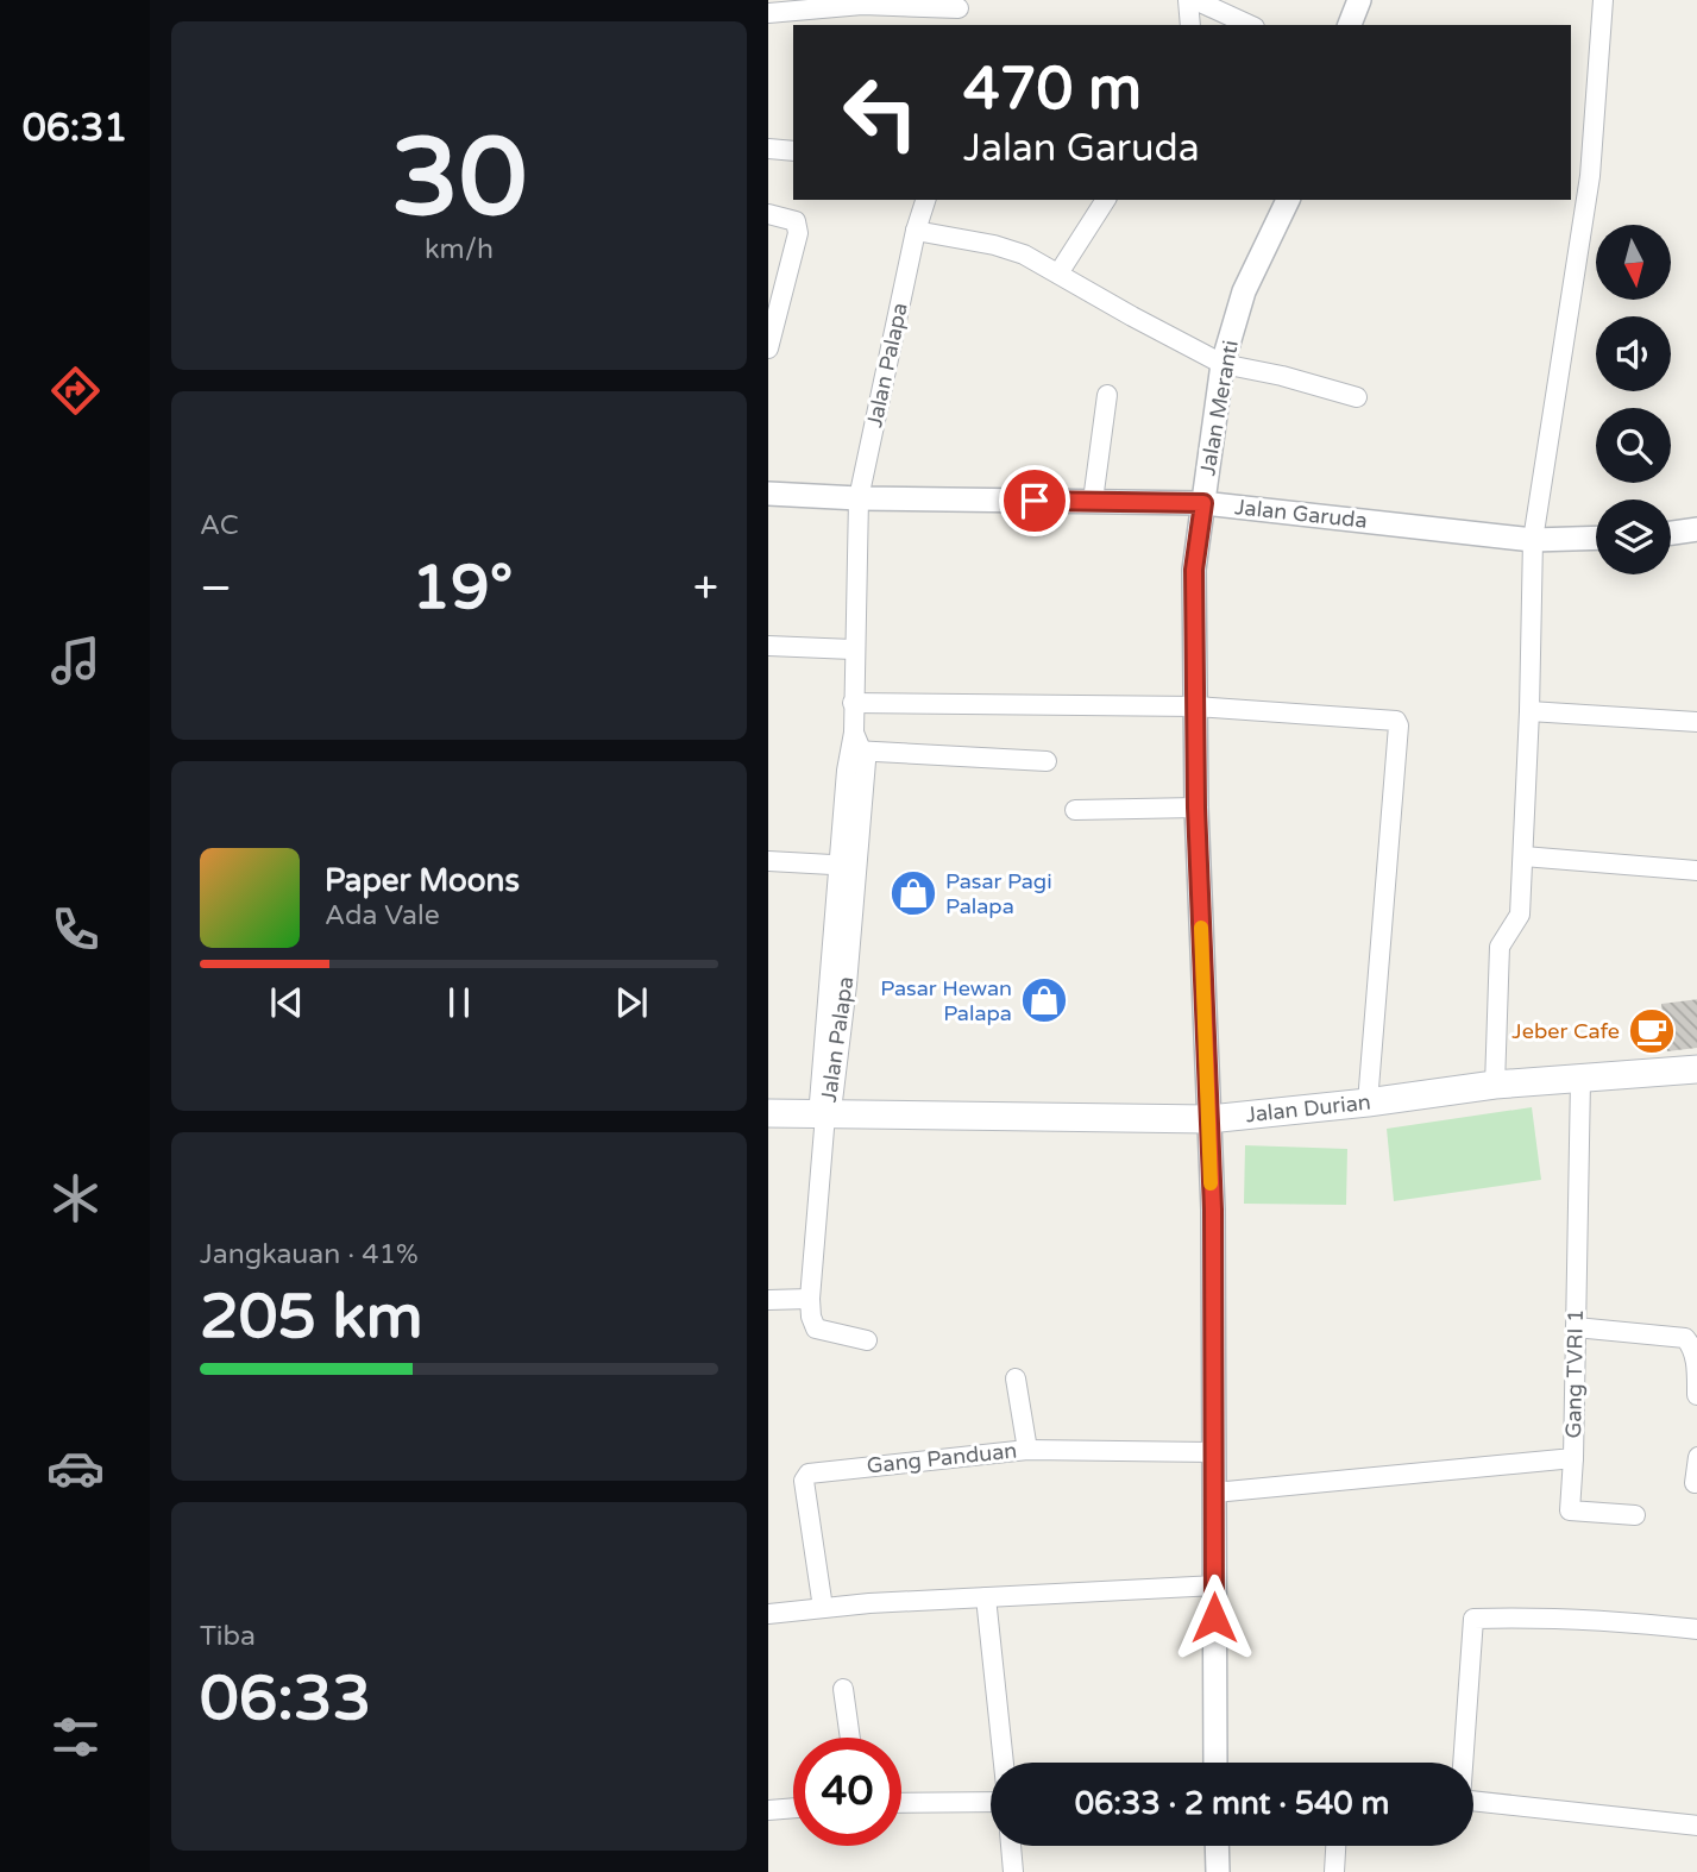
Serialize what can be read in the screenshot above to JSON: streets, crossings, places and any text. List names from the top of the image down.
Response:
{
  "streets": {
    "main road": ["Jalan Durian"],
    "street": [
      "Jalan Palapa",
      "Jalan Meranti",
      "Jalan Garuda",
      "Gang TVRI 1",
      "Gang Panduan"
    ]
  },
  "crossings": [
    ["Jalan Palapa", "Jalan Garuda"],
    ["Jalan Palapa", "Jalan Durian"],
    ["Jalan Meranti", "Jalan Garuda"],
    ["Jalan Meranti", "Jalan Durian"],
    ["Jalan Meranti", "Gang TVRI 1"],
    ["Jalan Meranti", "Gang Panduan"],
    ["Jalan Durian", "Gang TVRI 1"]
  ],
  "places": {
    "shop": ["Pasar Pagi Palapa", "Pasar Hewan Palapa"],
    "cafe": ["Jeber Cafe"]
  },
  "north": "bottom",
  "page": {
    "tabs": "06:31",
    "tile": [
      ["30", "km/h"],
      "AC",
      ["Jangkauan · 41%", "205 km"],
      ["Tiba", "06:33"]
    ],
    "turn": ["470 m", "Jalan Garuda"],
    "heat": ["−", "19°", "+"],
    "song": ["Paper Moons", "Ada Vale"],
    "limit": "40",
    "trip": "06:33 · 2 mnt · 540 m"
  }
}
